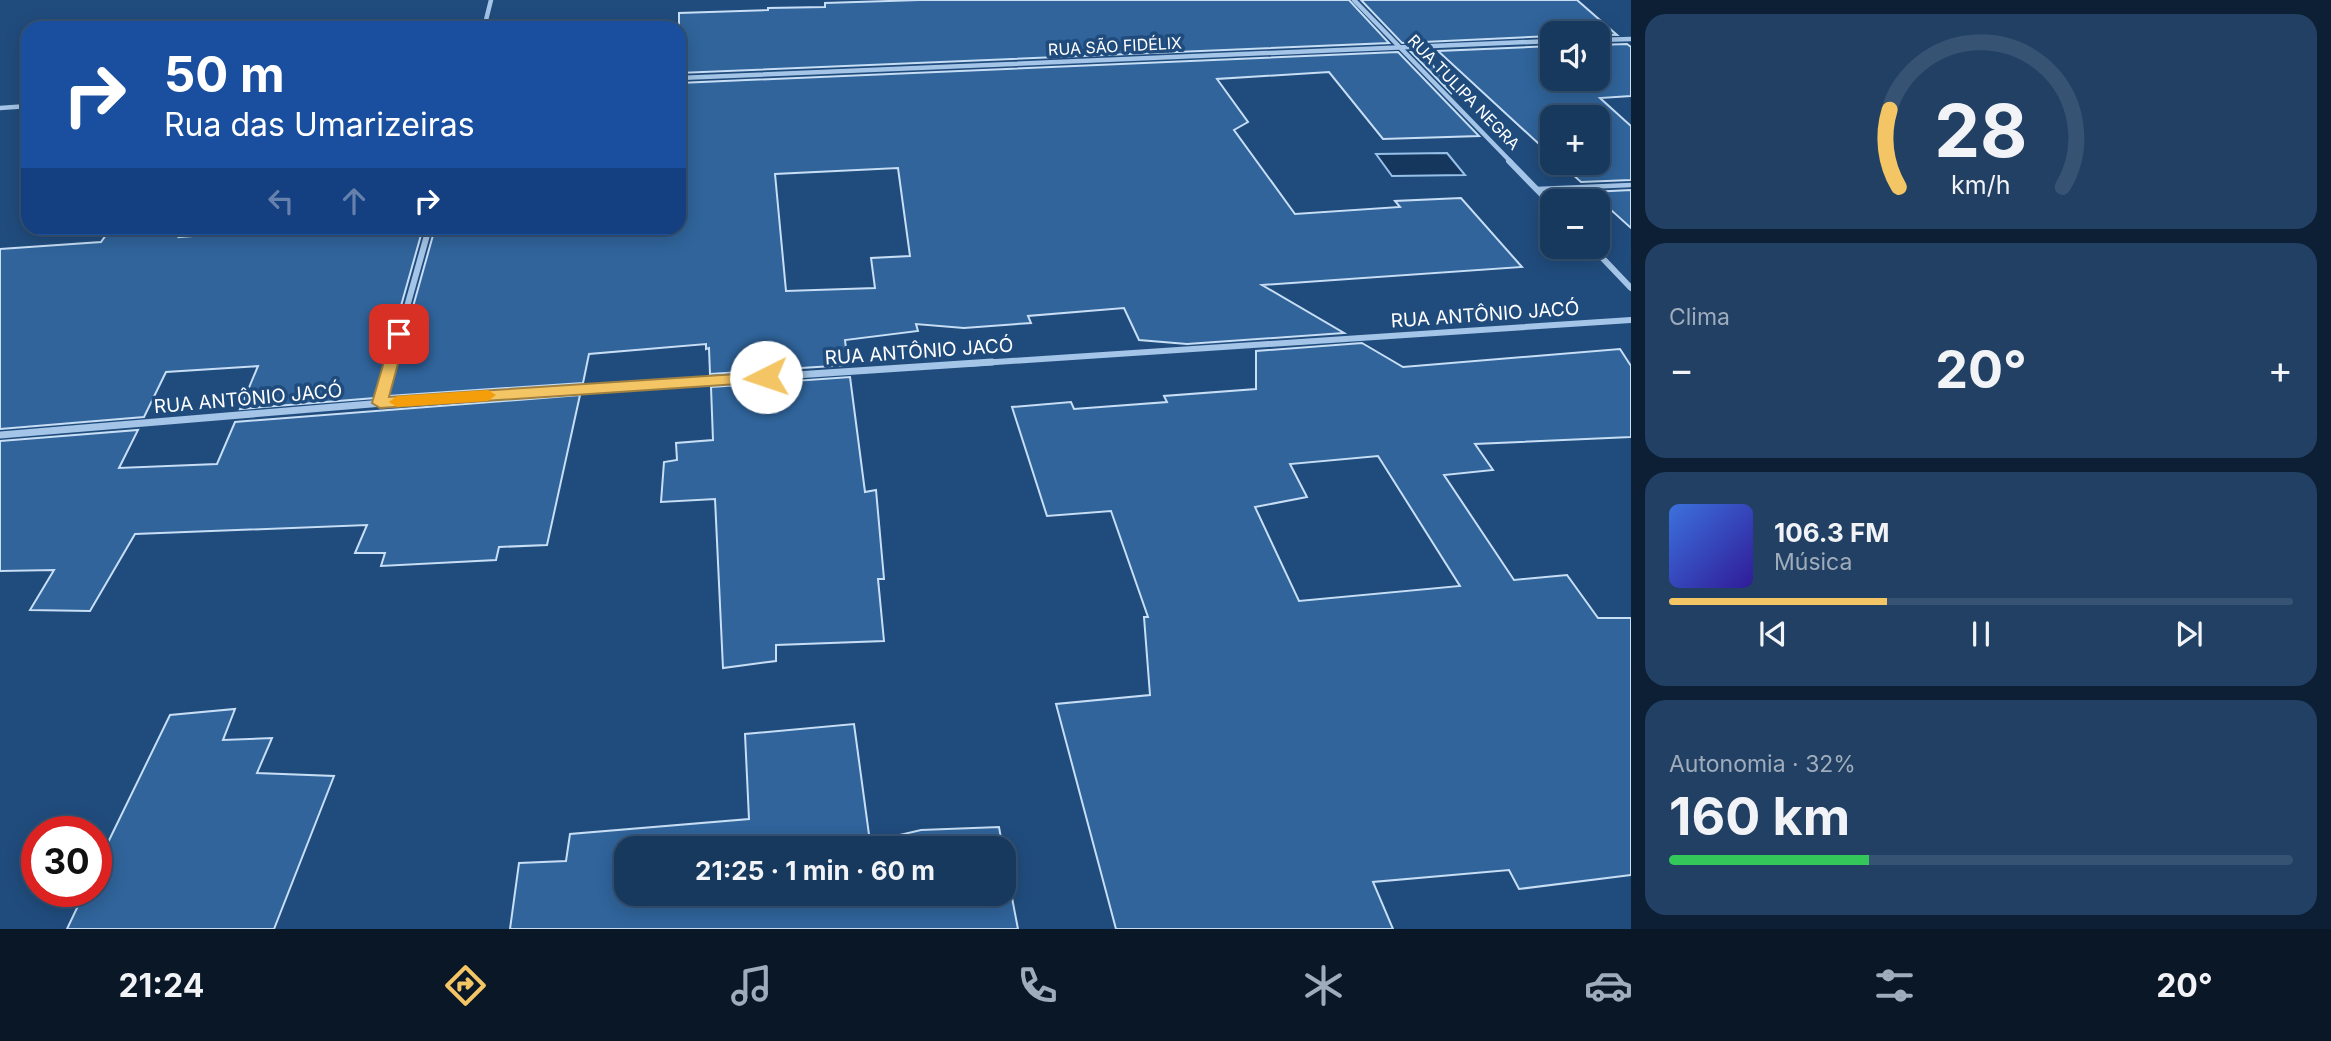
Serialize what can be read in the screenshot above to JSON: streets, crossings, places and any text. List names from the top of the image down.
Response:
{
  "streets": {
    "street": ["RUA SÃO FIDÉLIX", "RUA TULIPA NEGRA", "RUA ANTÔNIO JACÓ"]
  },
  "crossings": [
    ["RUA SÃO FIDÉLIX", "RUA TULIPA NEGRA"]
  ],
  "page": {
    "map_buttons": ["+", "−"],
    "turn": ["50 m", "Rua das Umarizeiras"],
    "tile": [
      "Clima",
      ["Autonomia · 32%", "160 km"]
    ],
    "heat": ["−", "20°", "+"],
    "song": ["106.3 FM", "Música"],
    "limit": "30",
    "trip": "21:25 · 1 min · 60 m",
    "tabs": ["21:24", "20°"],
    "gauge": ["28", "km/h"]
  }
}
